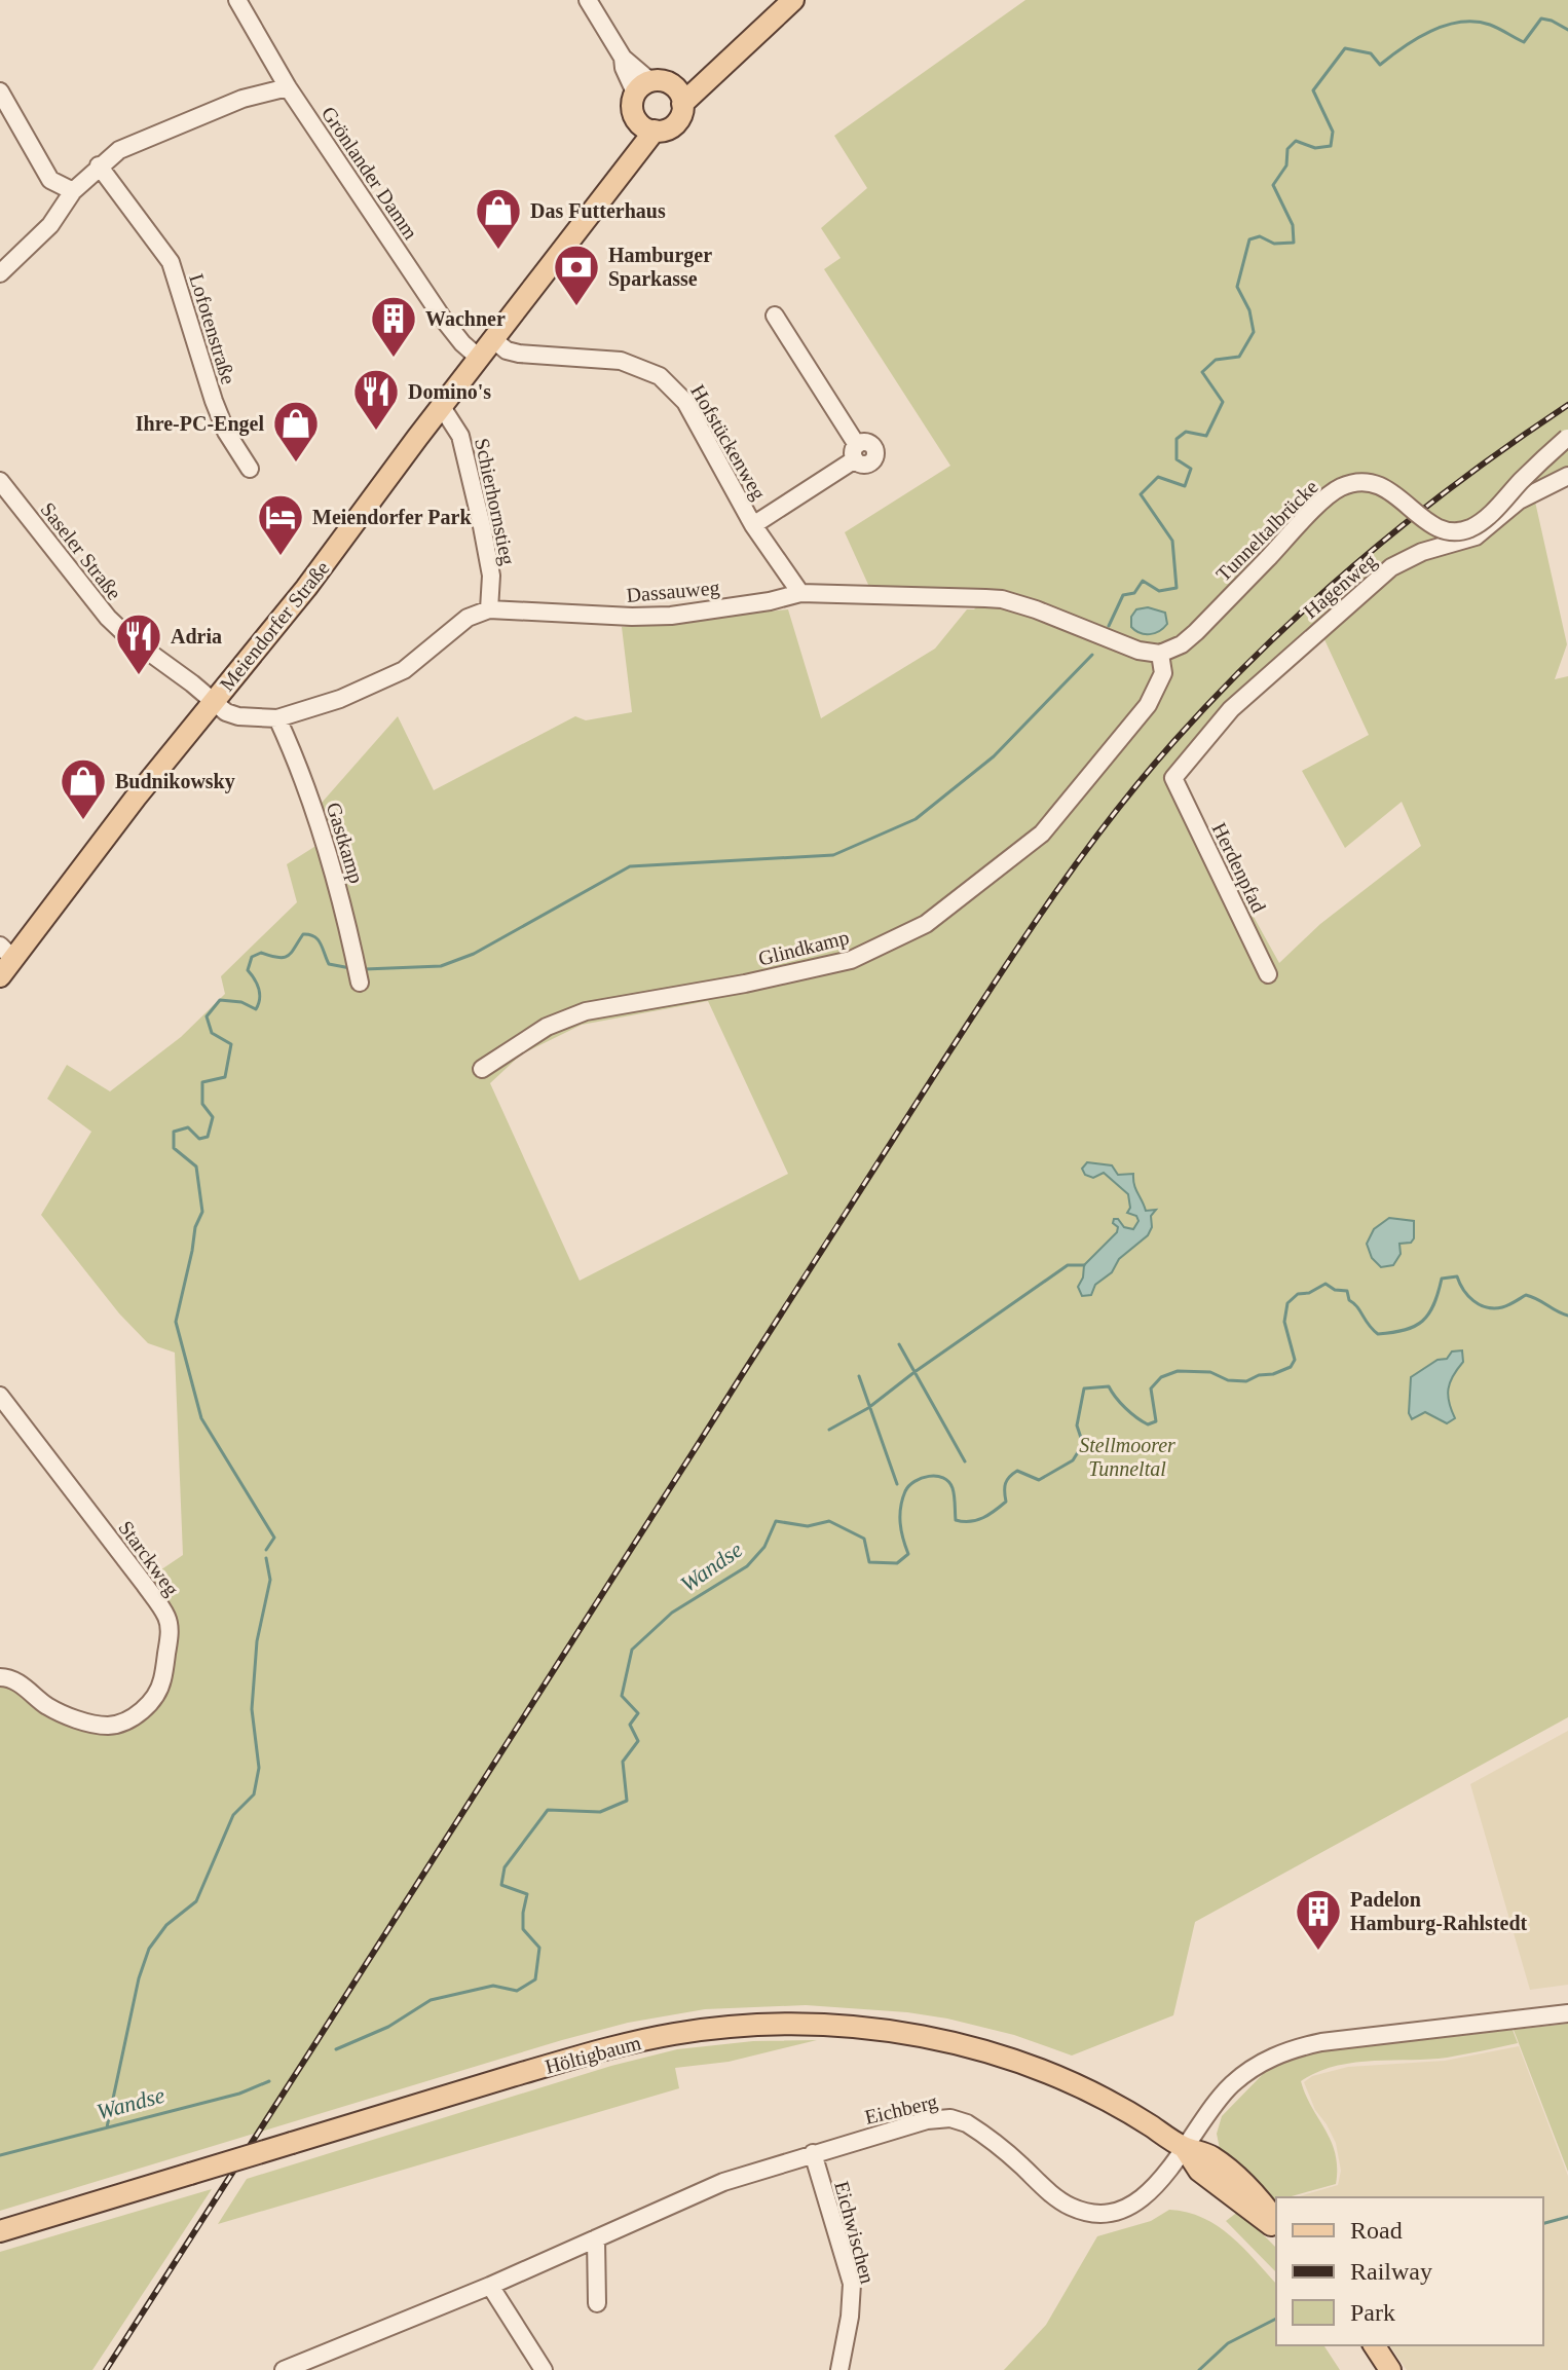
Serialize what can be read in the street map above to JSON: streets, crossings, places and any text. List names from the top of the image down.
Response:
{
  "streets": {
    "main road": ["Meiendorfer Straße", "Höltigbaum"],
    "street": [
      "Grönlander Damm",
      "Lofotenstraße",
      "Hofstückenweg",
      "Schierhornstieg",
      "Tunneltalbrücke",
      "Saseler Straße",
      "Hagenweg",
      "Dassauweg",
      "Gastkamp",
      "Herdenpfad",
      "Glindkamp",
      "Starckweg",
      "Eichberg",
      "Eichwischen"
    ]
  },
  "crossings": [
    ["Grönlander Damm", "Meiendorfer Straße"],
    ["Hofstückenweg", "Dassauweg"],
    ["Hofstückenweg", "Meiendorfer Straße"],
    ["Schierhornstieg", "Dassauweg"],
    ["Schierhornstieg", "Meiendorfer Straße"],
    ["Tunneltalbrücke", "Dassauweg"],
    ["Tunneltalbrücke", "Glindkamp"],
    ["Saseler Straße", "Meiendorfer Straße"],
    ["Hagenweg", "Herdenpfad"],
    ["Dassauweg", "Glindkamp"],
    ["Höltigbaum", "Eichberg"],
    ["Eichberg", "Eichwischen"]
  ],
  "water": ["Wandse"],
  "parks": ["Stellmoorer Tunneltal"],
  "places": {
    "shop": ["Das Futterhaus", "Ihre-PC-Engel", "Budnikowsky"],
    "bank": ["Hamburger Sparkasse"],
    "building": ["Wachner", "Padelon Hamburg-Rahlstedt"],
    "restaurant": ["Domino's", "Adria"],
    "hotel": ["Meiendorfer Park"]
  },
  "legend": ["Road", "Railway", "Park"]
}
